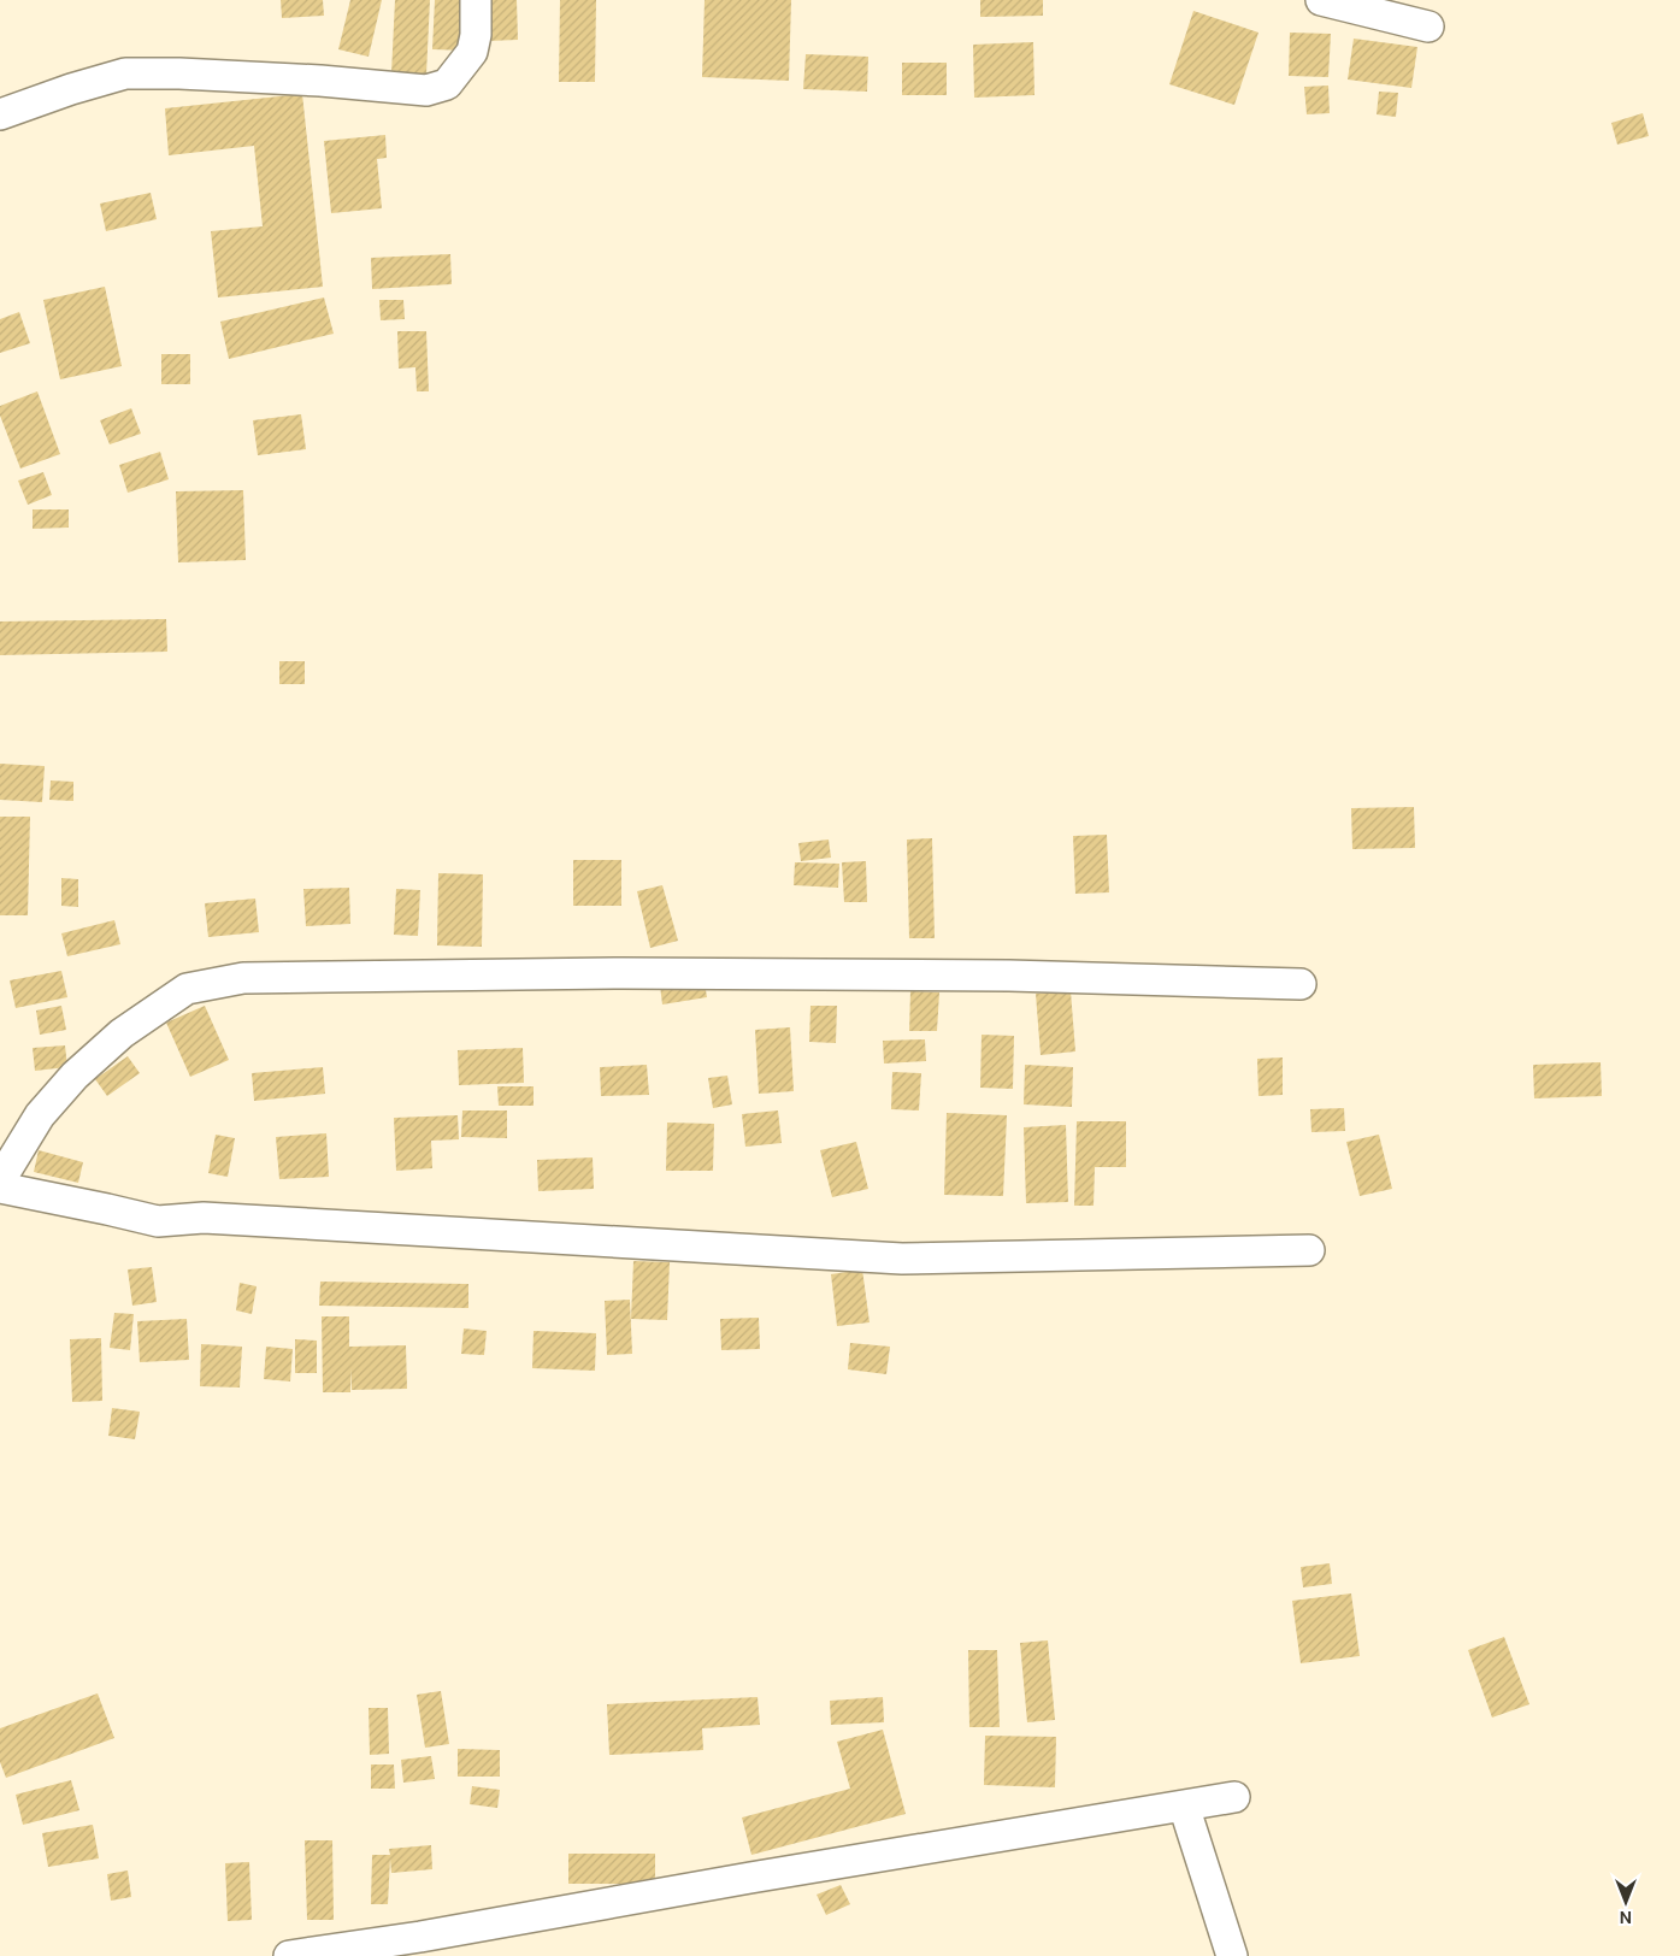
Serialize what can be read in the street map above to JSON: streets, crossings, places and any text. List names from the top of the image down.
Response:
{
  "north": "bottom"
}
